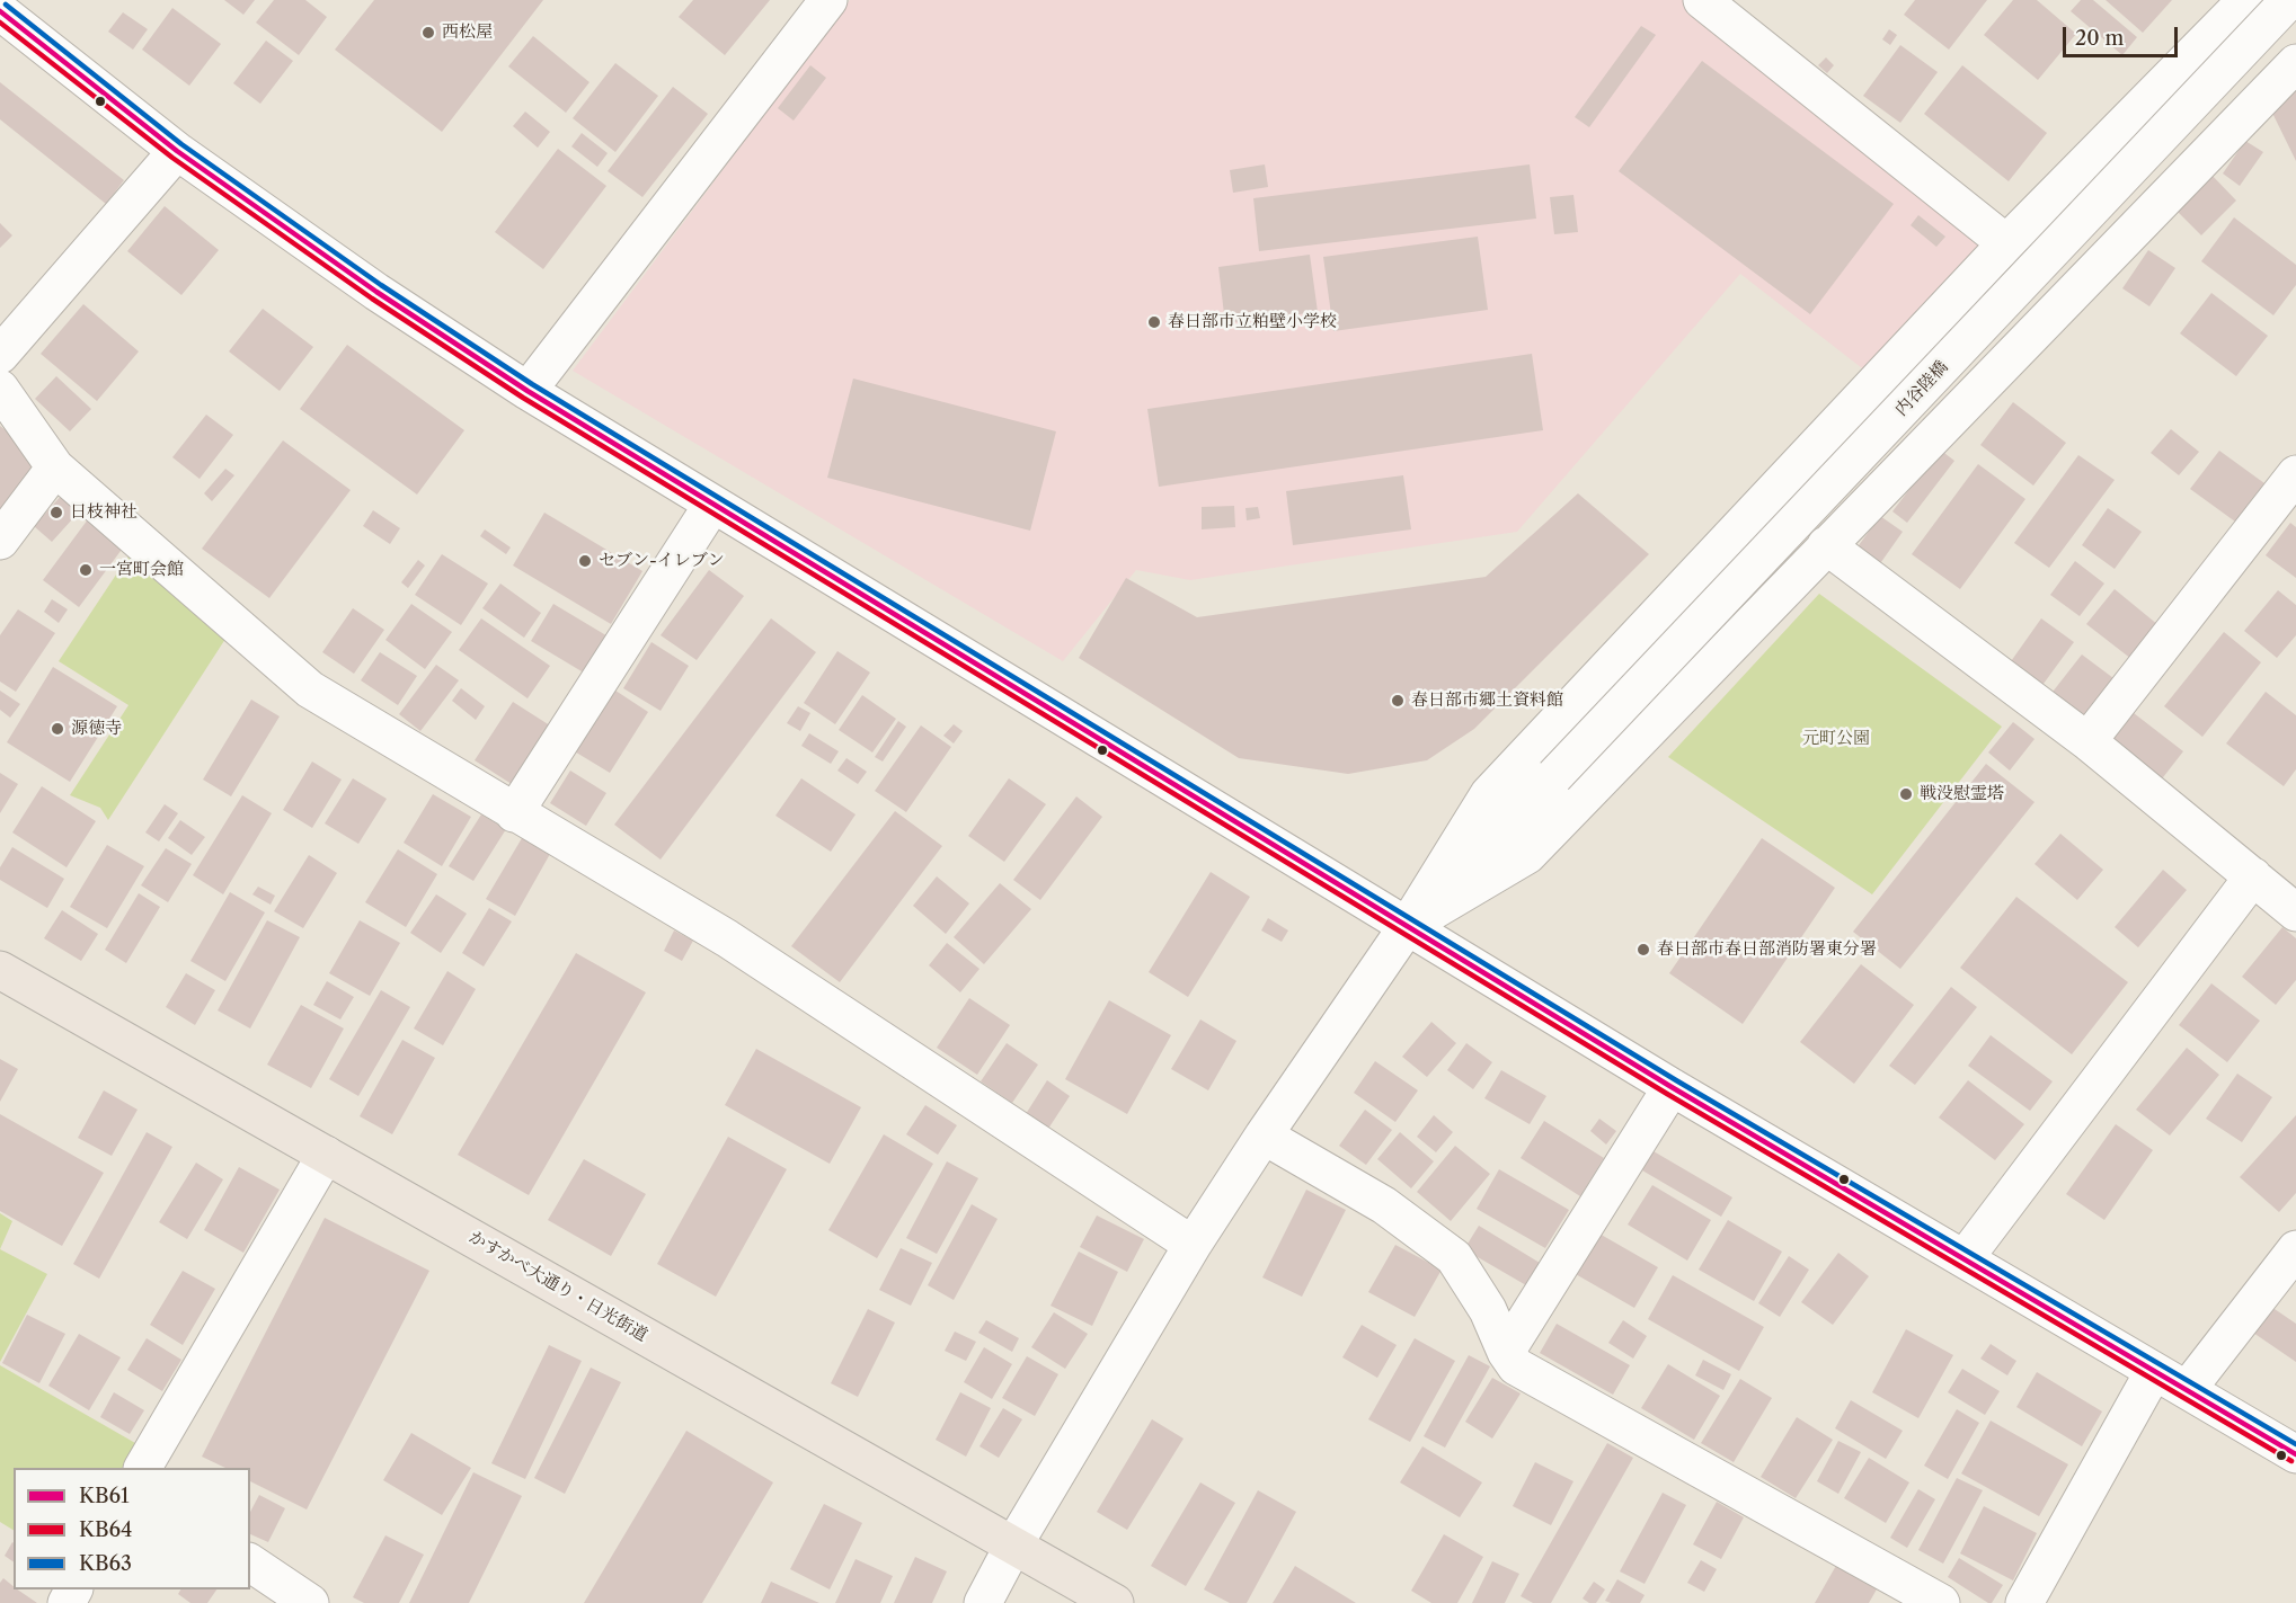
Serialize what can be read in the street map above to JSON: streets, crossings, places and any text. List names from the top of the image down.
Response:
{
  "streets": {
    "main road": ["かすかべ大通り・日光街道"],
    "street": ["内谷陸橋"]
  },
  "parks": ["元町公園"],
  "places": [
    "西松屋",
    "春日部市立粕壁小学校",
    "日枝神社",
    "セブン-イレブン",
    "一宮町会館",
    "春日部市郷土資料館",
    "源徳寺",
    "戦没慰霊塔",
    "春日部市春日部消防署東分署"
  ],
  "lines": ["transit line KB63", "transit line KB61", "transit line KB64"],
  "legend": ["KB61", "KB64", "KB63"],
  "scale_bar": "20 m"
}
